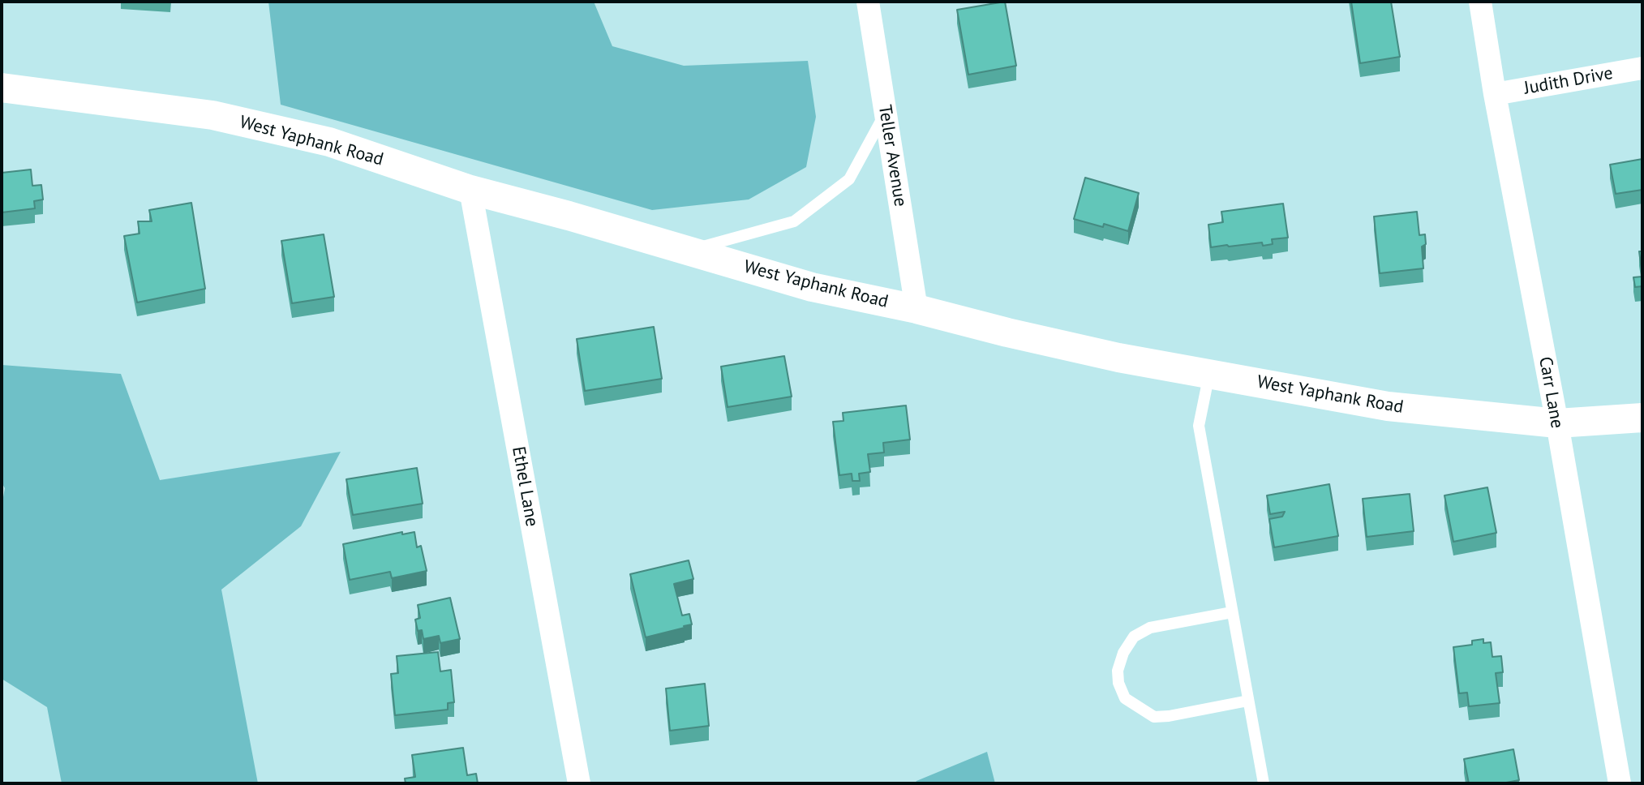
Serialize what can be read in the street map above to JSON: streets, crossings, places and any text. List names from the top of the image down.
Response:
{
  "streets": {
    "street": [
      "Judith Drive",
      "West Yaphank Road",
      "Teller Avenue",
      "Carr Lane",
      "Ethel Lane"
    ]
  },
  "crossings": [
    ["Judith Drive", "Carr Lane"],
    ["West Yaphank Road", "Teller Avenue"],
    ["West Yaphank Road", "Carr Lane"],
    ["West Yaphank Road", "Ethel Lane"]
  ]
}
